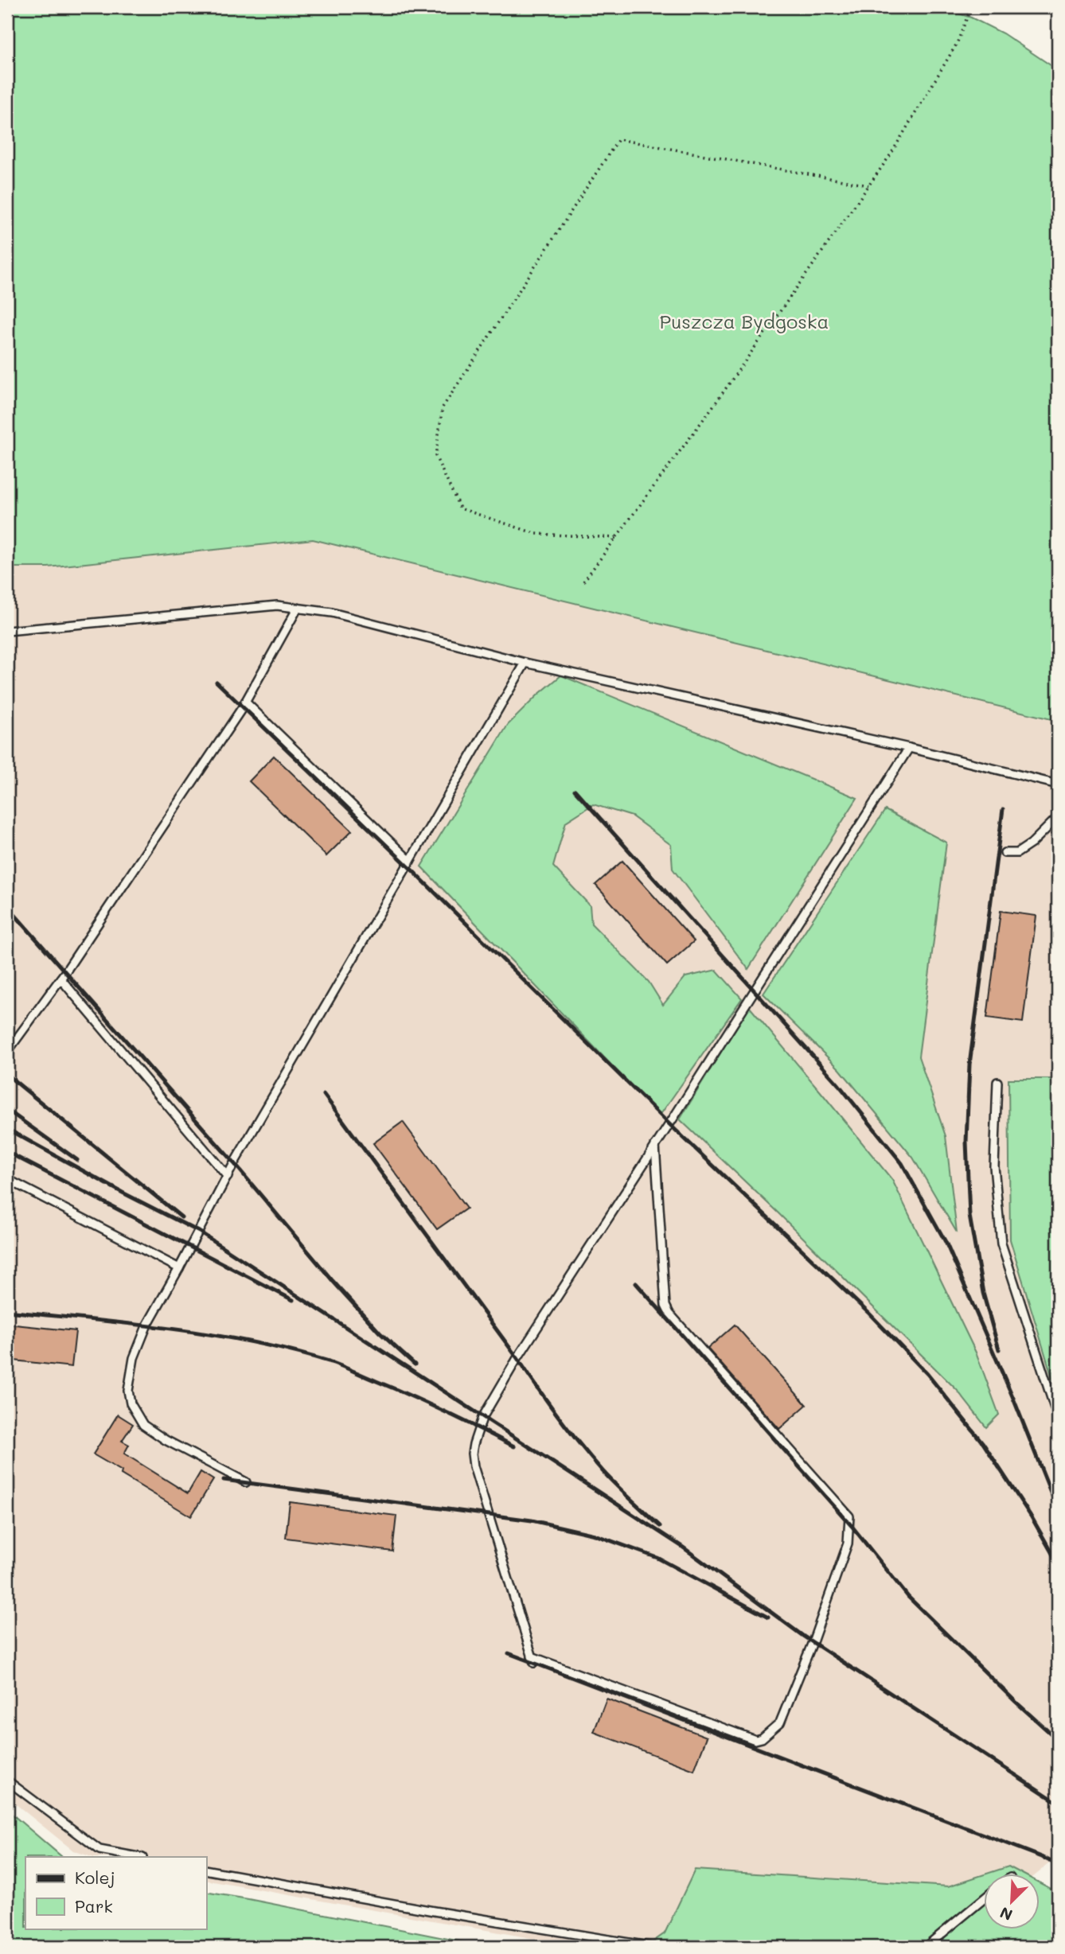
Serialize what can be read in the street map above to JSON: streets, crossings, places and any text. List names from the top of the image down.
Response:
{
  "parks": ["Puszcza Bydgoska"],
  "legend": ["Kolej", "Park"],
  "north": "bottom left"
}
